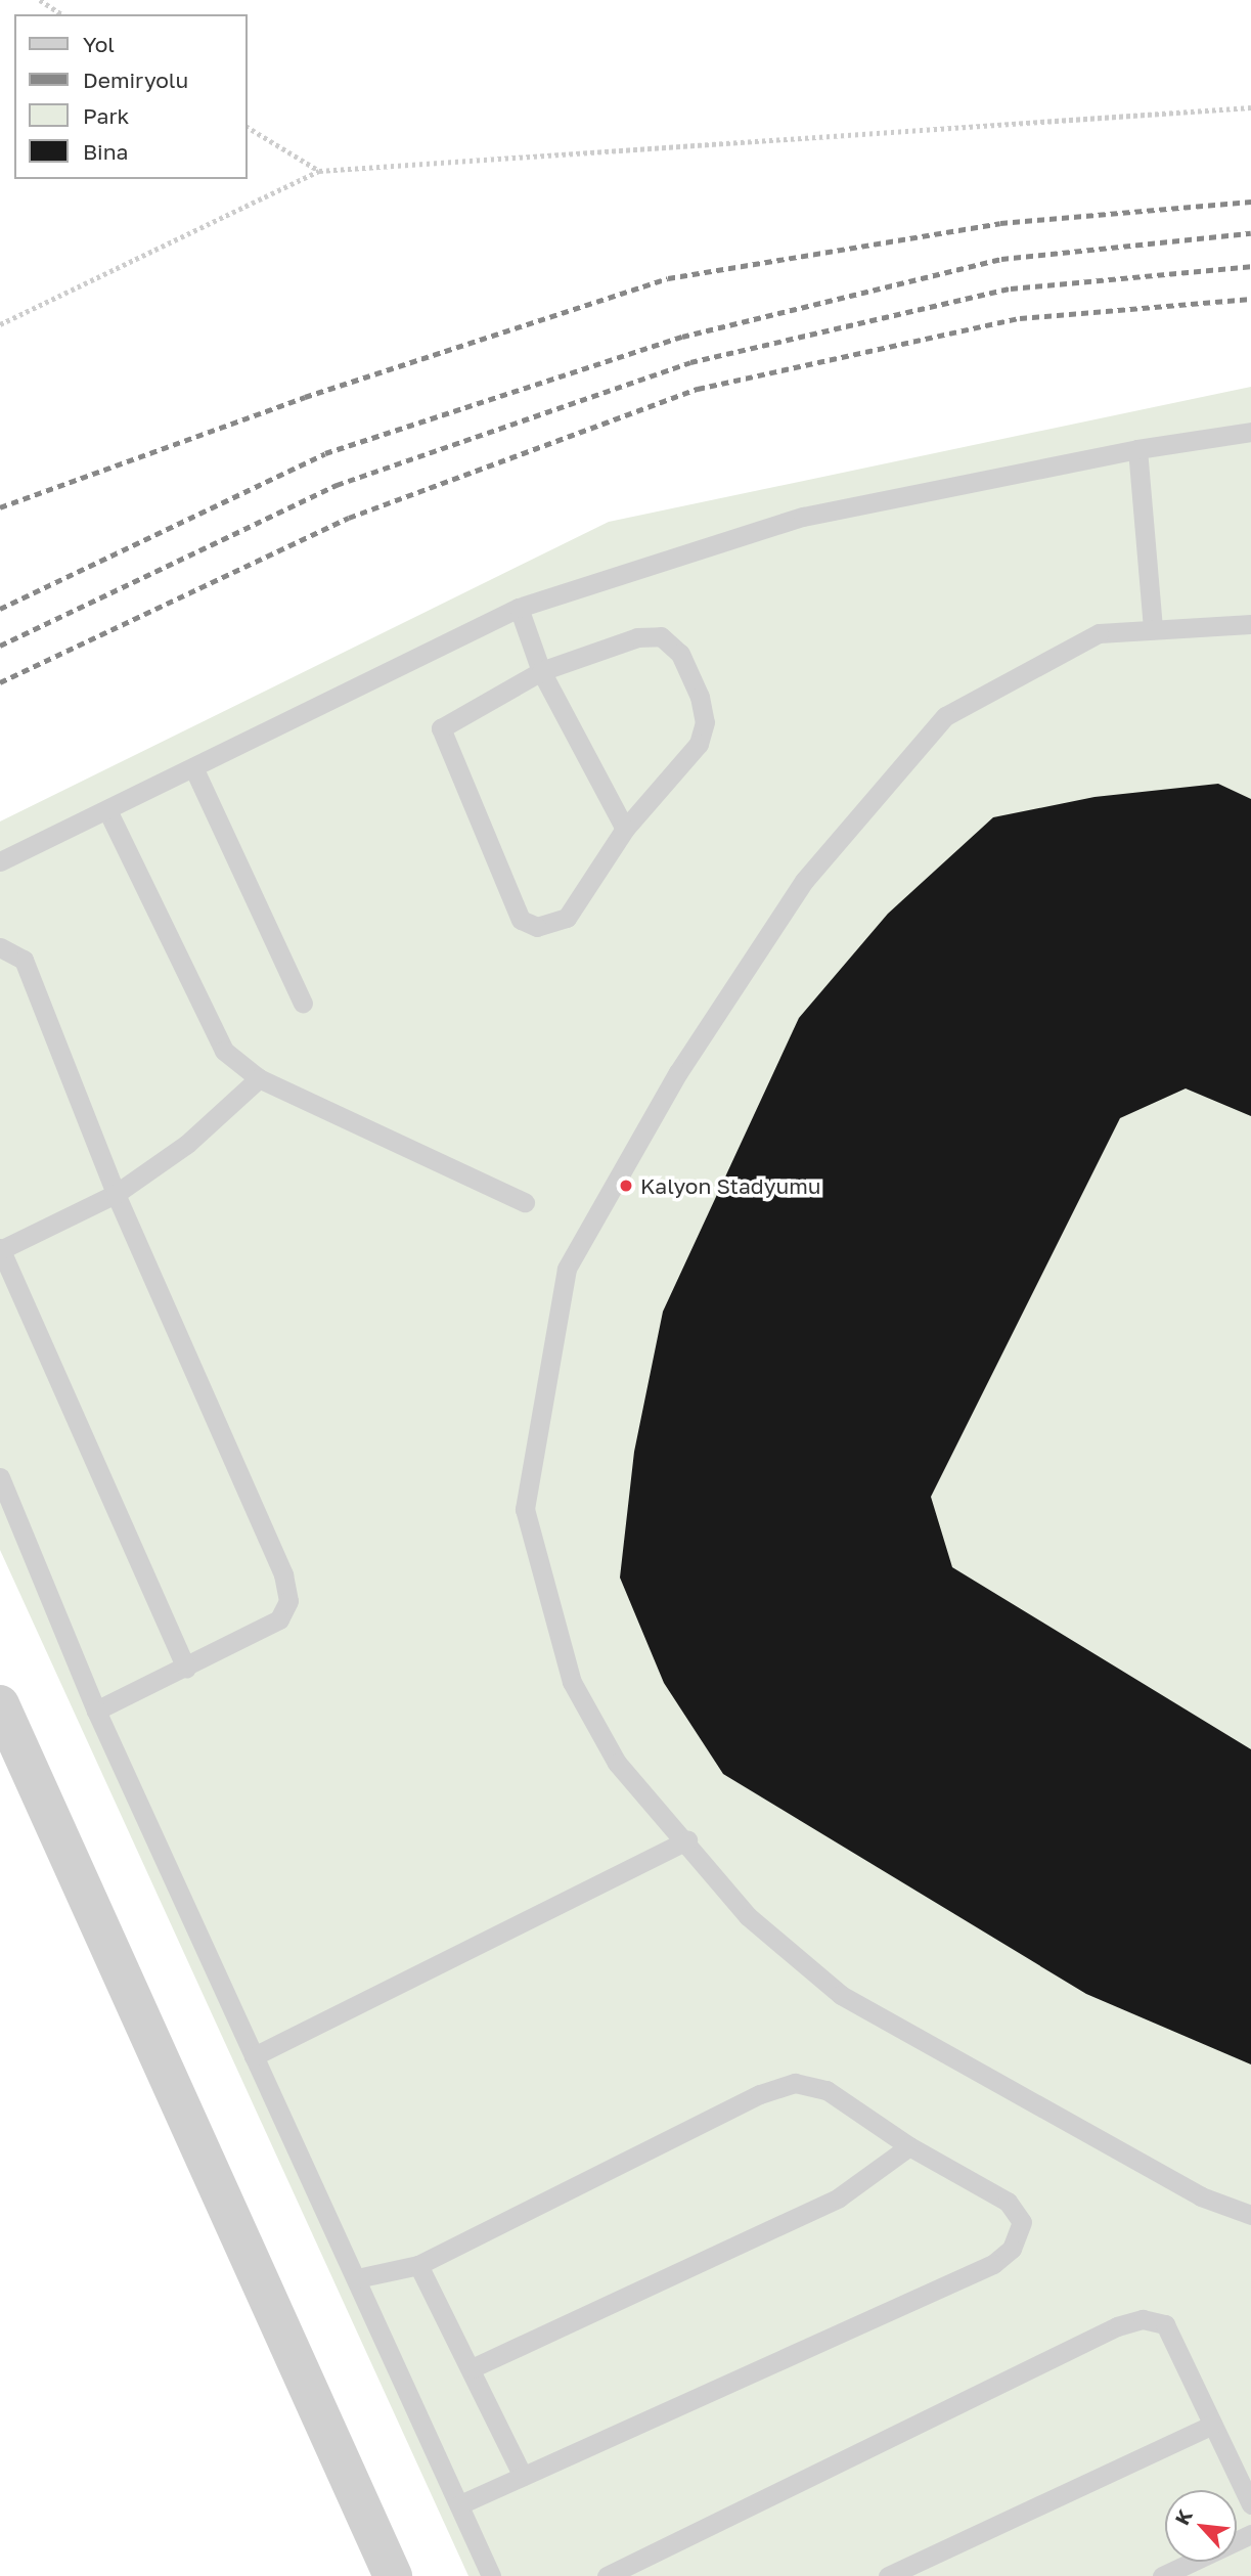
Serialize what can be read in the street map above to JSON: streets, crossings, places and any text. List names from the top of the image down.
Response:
{
  "places": ["Kalyon Stadyumu"],
  "legend": [
    "Yol",
    "Demiryolu",
    "Park",
    "Bina"
  ],
  "north": "top left"
}
